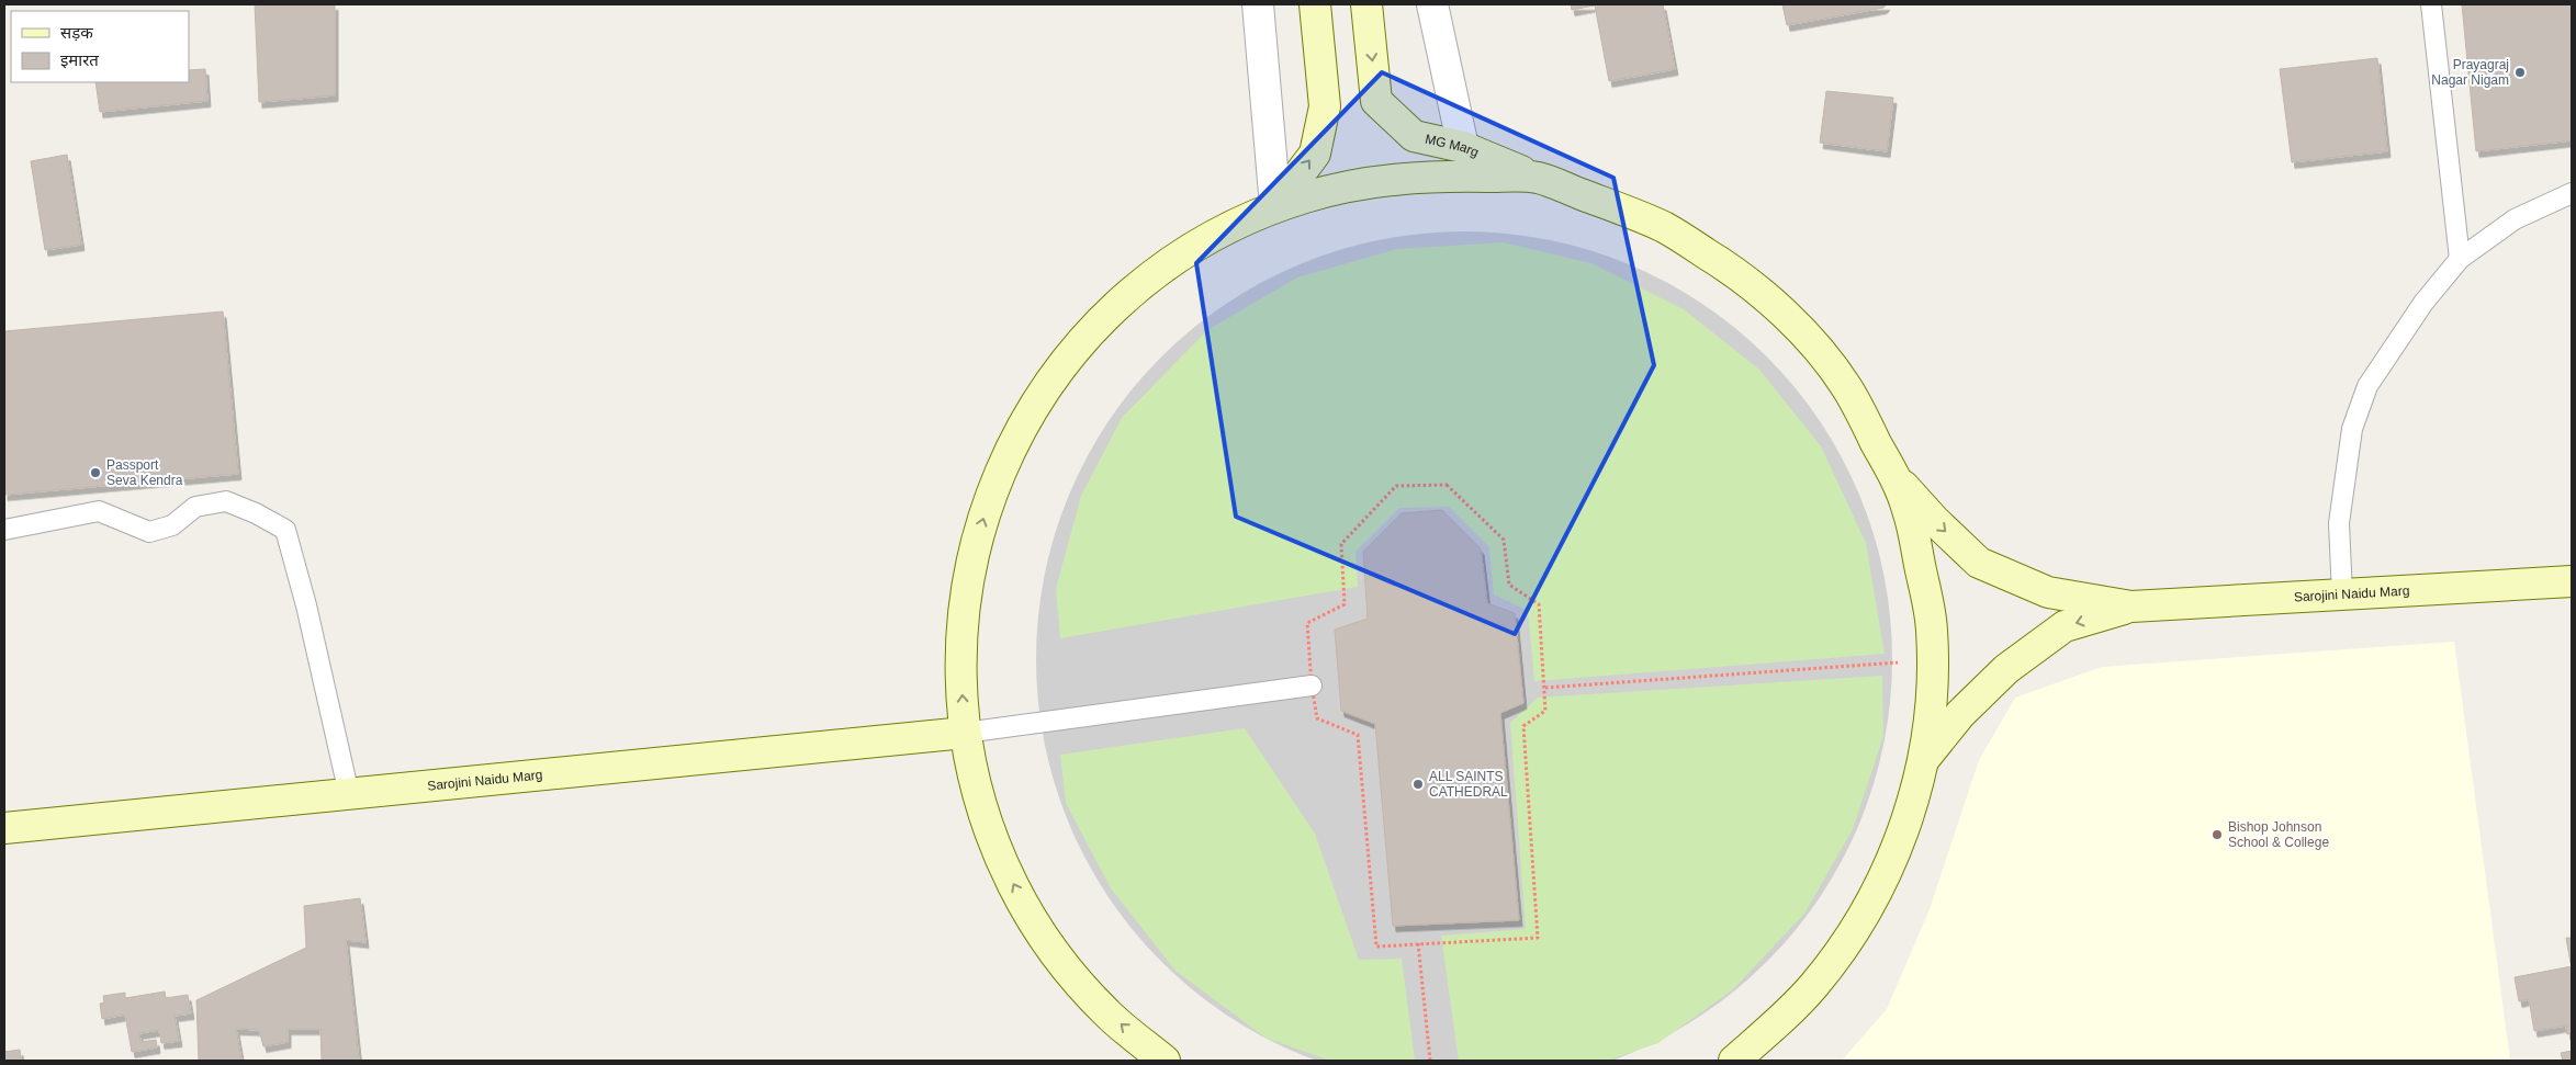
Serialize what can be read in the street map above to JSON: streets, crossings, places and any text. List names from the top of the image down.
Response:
{
  "streets": {
    "main road": ["MG Marg", "Sarojini Naidu Marg"]
  },
  "places": [
    "Prayagraj Nagar Nigam",
    "Passport Seva Kendra",
    "ALL SAINTS CATHEDRAL",
    "Bishop Johnson School & College"
  ],
  "legend": ["सड़क", "इमारत"]
}
